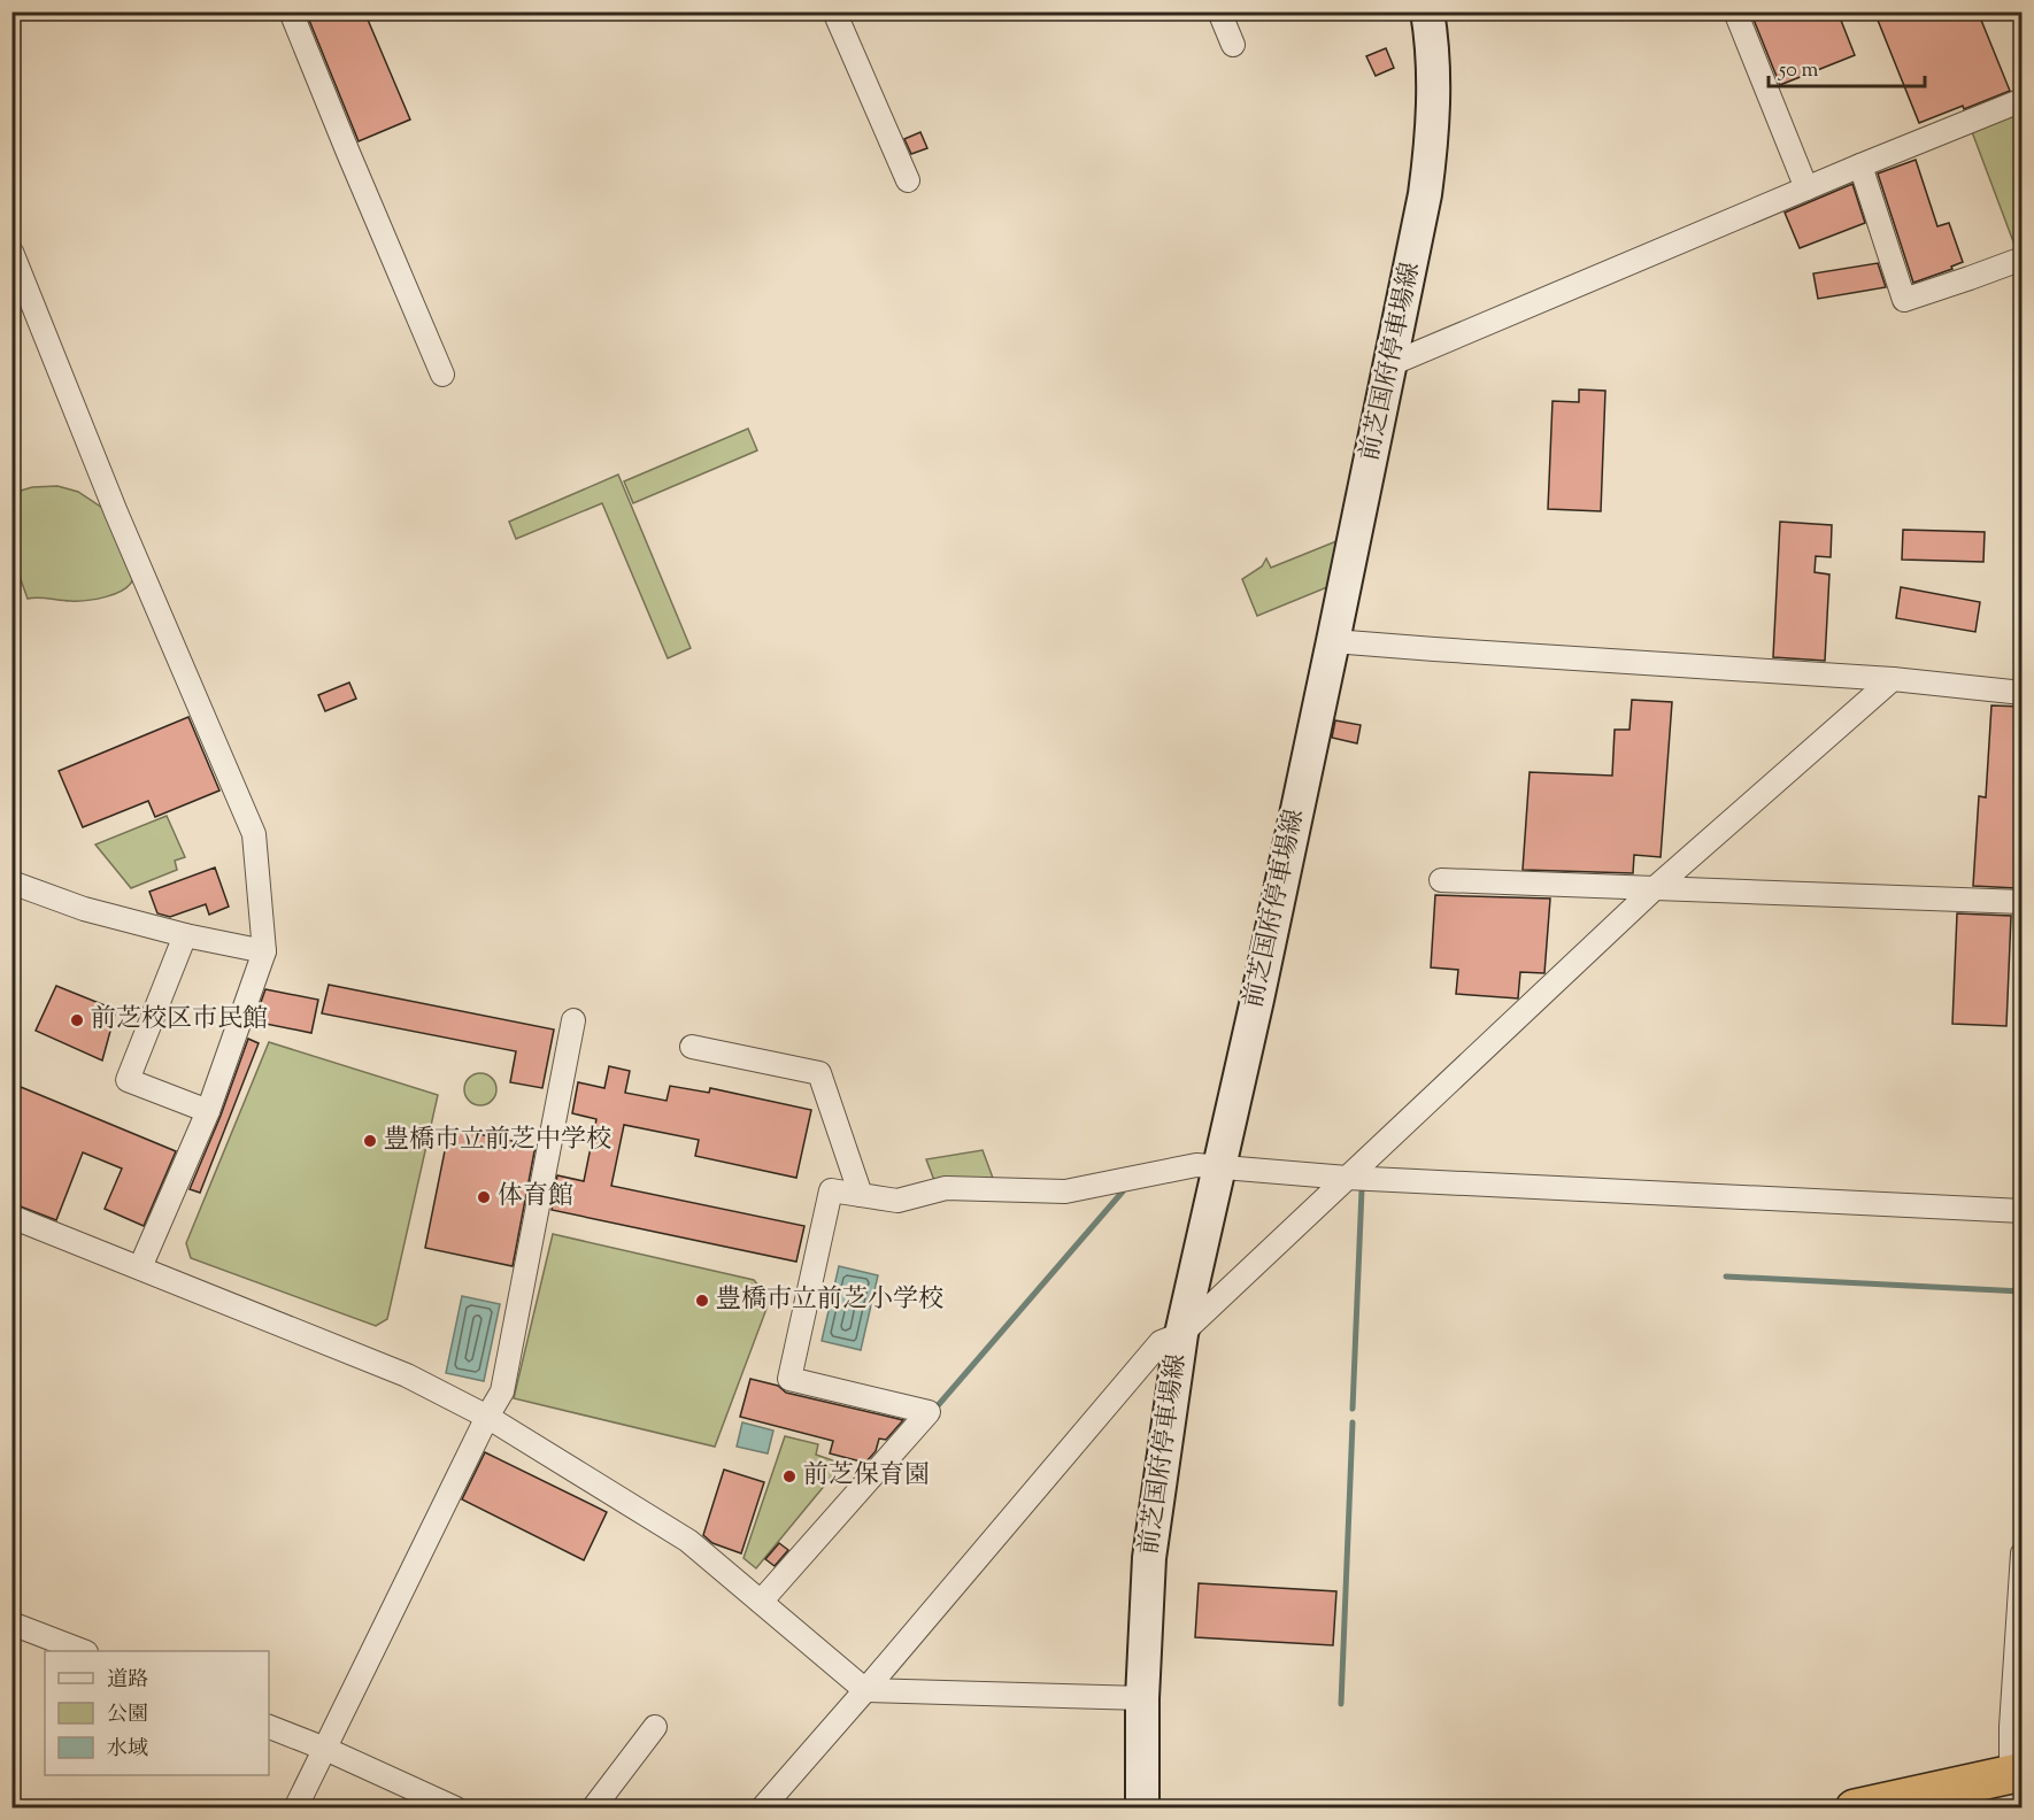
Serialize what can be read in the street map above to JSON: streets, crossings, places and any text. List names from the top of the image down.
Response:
{
  "streets": {
    "main road": ["前芝国府停車場線"]
  },
  "places": [
    "前芝校区市民館",
    "豊橋市立前芝中学校",
    "体育館",
    "豊橋市立前芝小学校",
    "前芝保育園"
  ],
  "legend": ["道路", "公園", "水域"],
  "scale_bar": "50 m"
}
